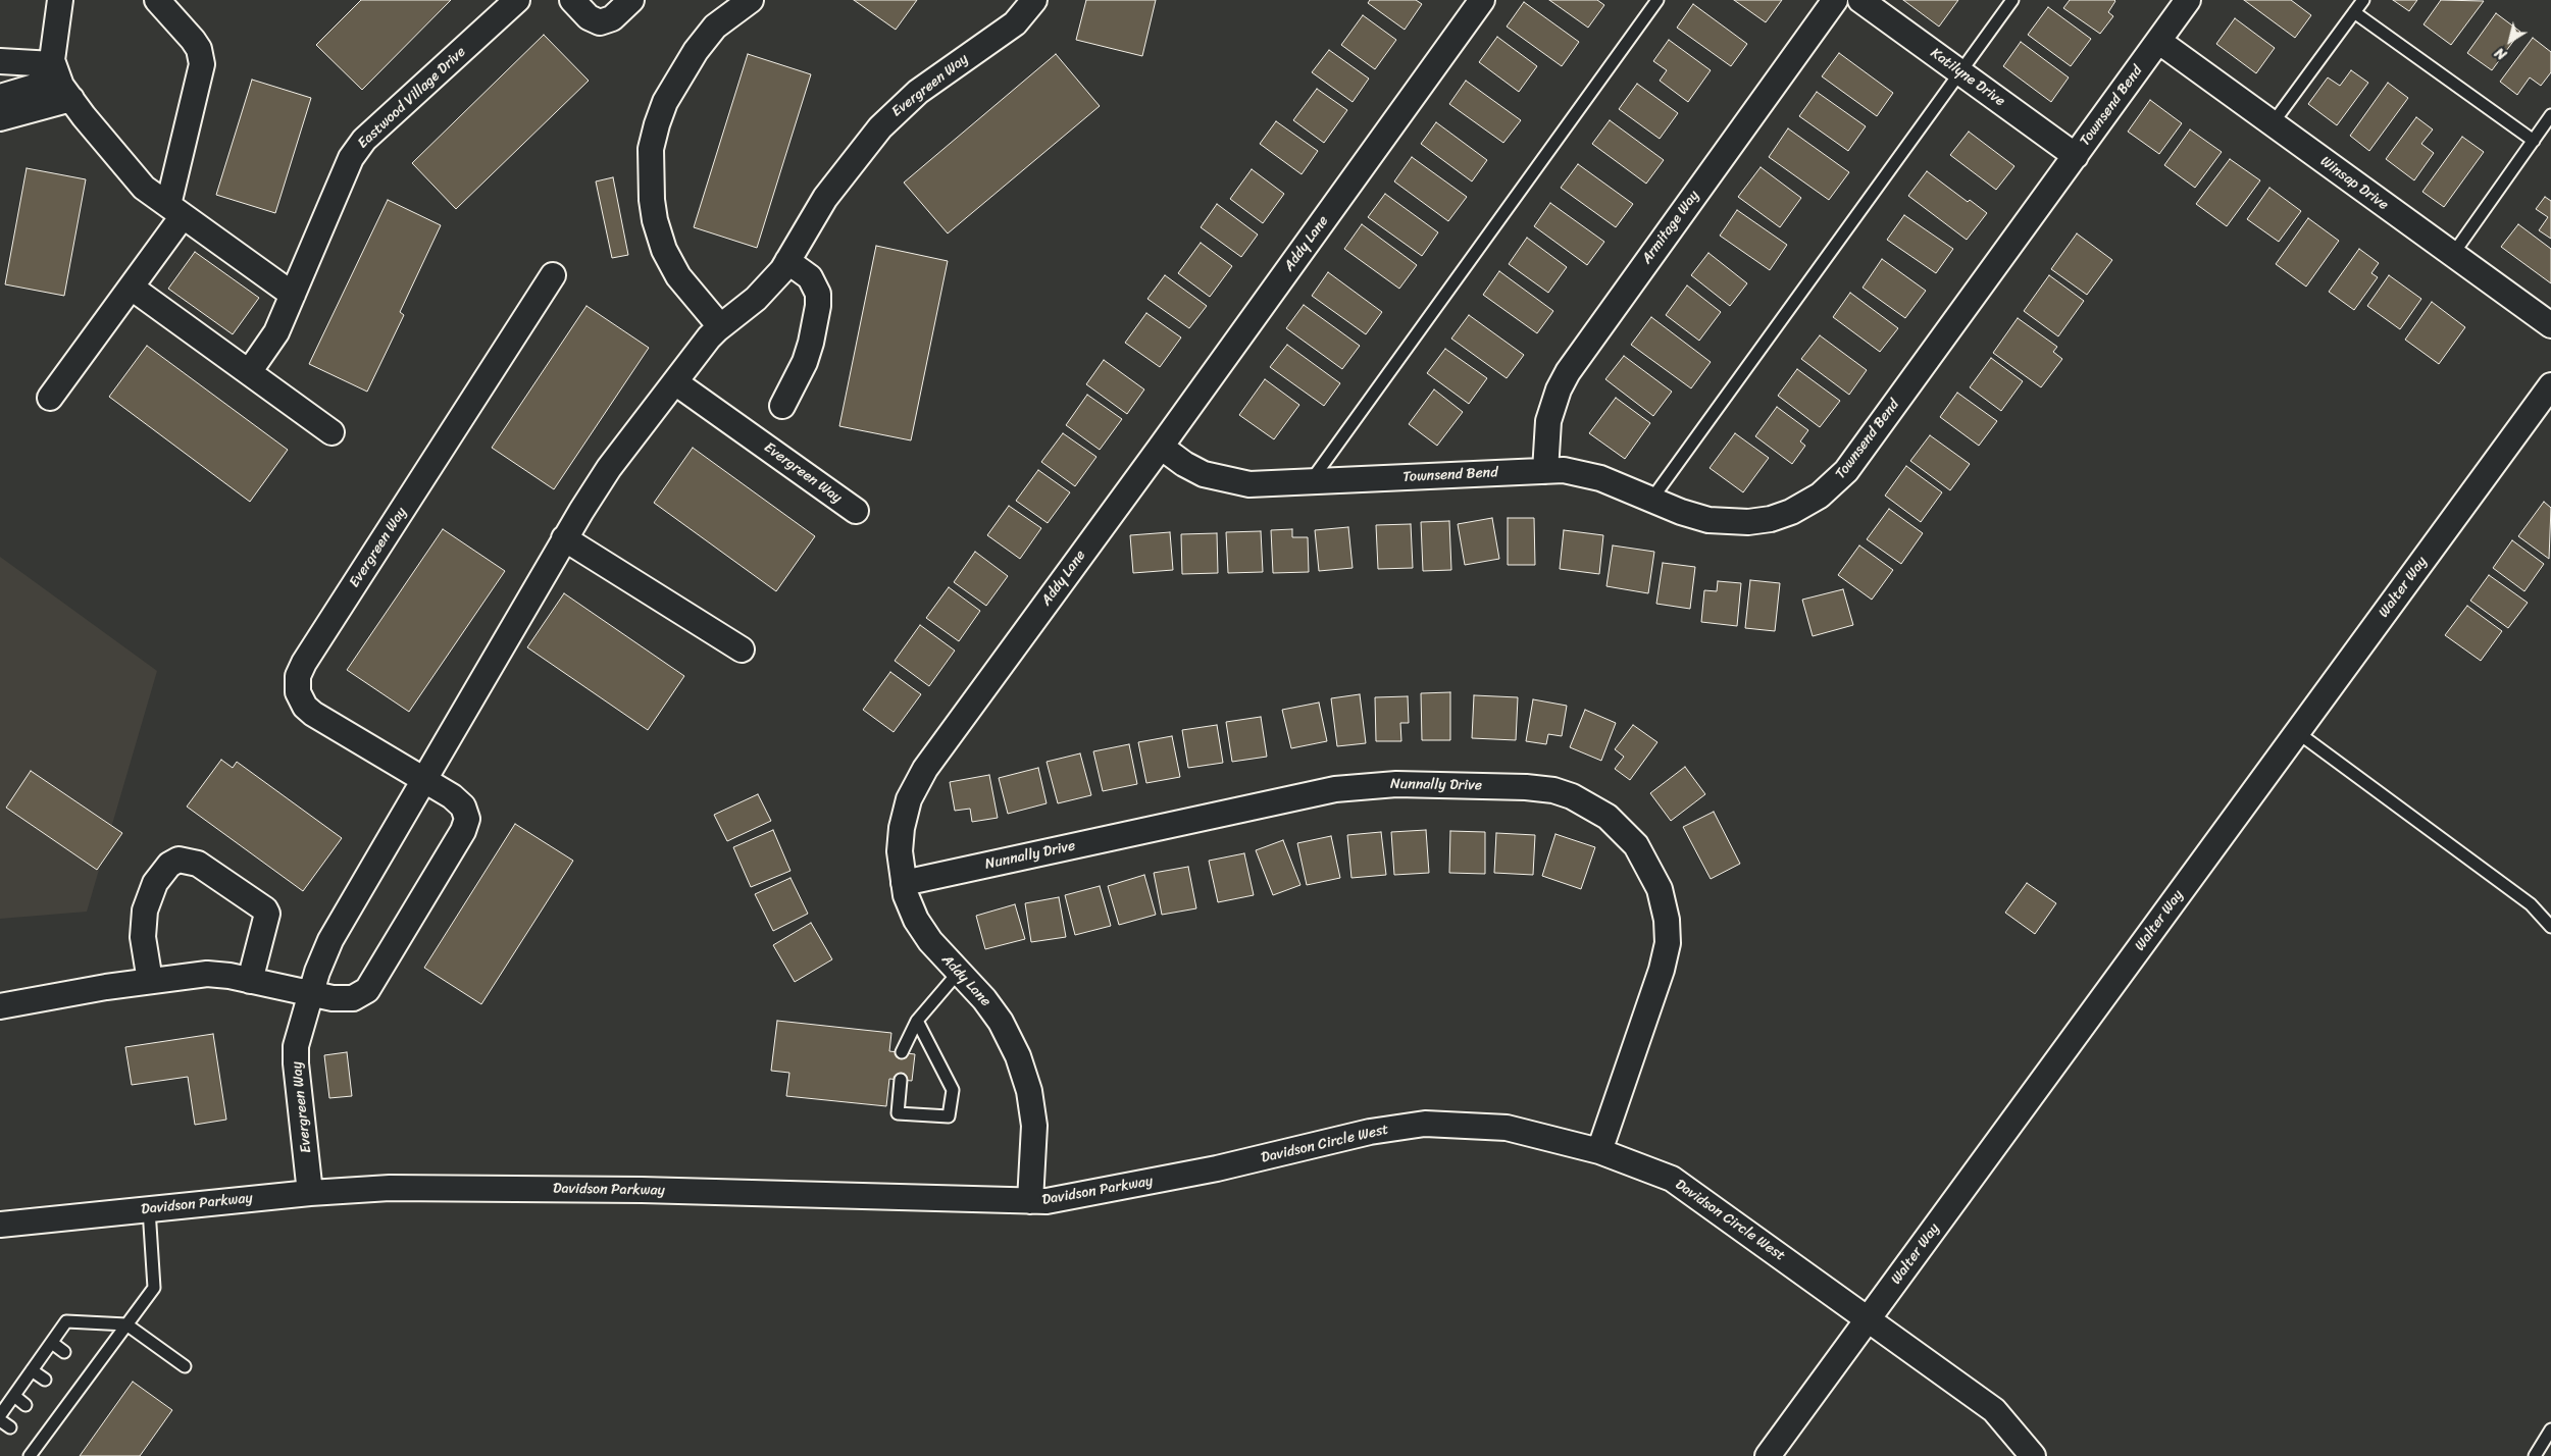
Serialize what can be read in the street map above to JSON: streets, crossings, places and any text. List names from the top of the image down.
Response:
{
  "streets": {
    "street": [
      "Katilyne Drive",
      "Evergreen Way",
      "Eastwood Village Drive",
      "Townsend Bend",
      "Winsap Drive",
      "Armitage Way",
      "Addy Lane",
      "Walter Way",
      "Nunnally Drive",
      "Davidson Circle West",
      "Davidson Parkway"
    ]
  },
  "crossings": [
    ["Katilyne Drive", "Townsend Bend"],
    ["Evergreen Way", "Davidson Parkway"],
    ["Townsend Bend", "Winsap Drive"],
    ["Townsend Bend", "Armitage Way"],
    ["Townsend Bend", "Addy Lane"],
    ["Addy Lane", "Nunnally Drive"],
    ["Addy Lane", "Davidson Parkway"],
    ["Walter Way", "Davidson Circle West"],
    ["Nunnally Drive", "Davidson Circle West"],
    ["Davidson Circle West", "Davidson Parkway"]
  ],
  "north": "bottom left"
}
